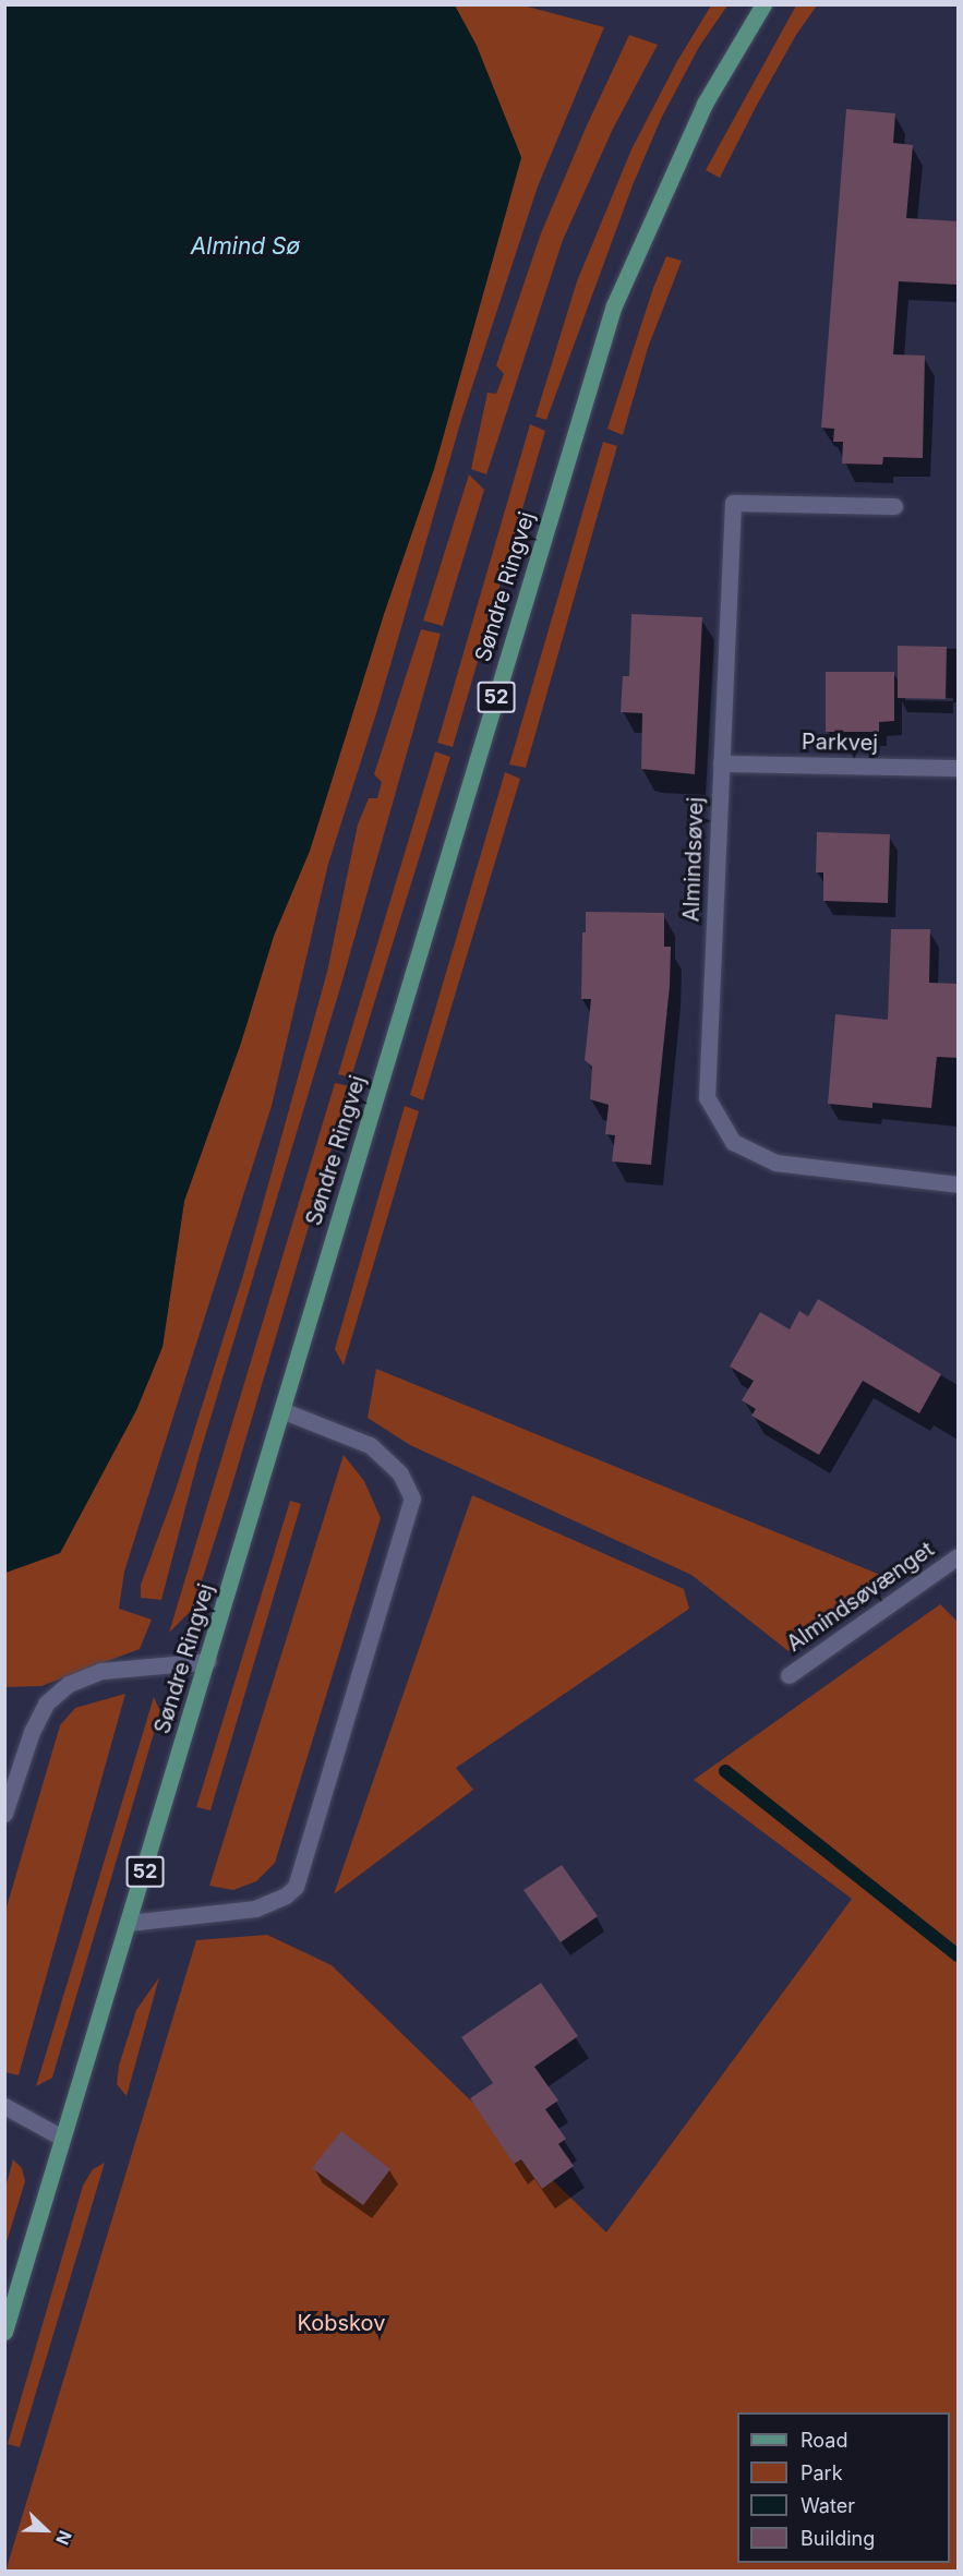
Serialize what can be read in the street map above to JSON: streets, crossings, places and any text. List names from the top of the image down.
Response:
{
  "streets": {
    "main road": ["Søndre Ringvej", "52"],
    "street": ["Parkvej", "Almindsøvej", "Almindsøvænget"]
  },
  "crossings": [
    ["Parkvej", "Almindsøvej"]
  ],
  "water": ["Almind Sø"],
  "parks": ["Kobskov"],
  "legend": [
    "Road",
    "Park",
    "Water",
    "Building"
  ],
  "north": "bottom right"
}
